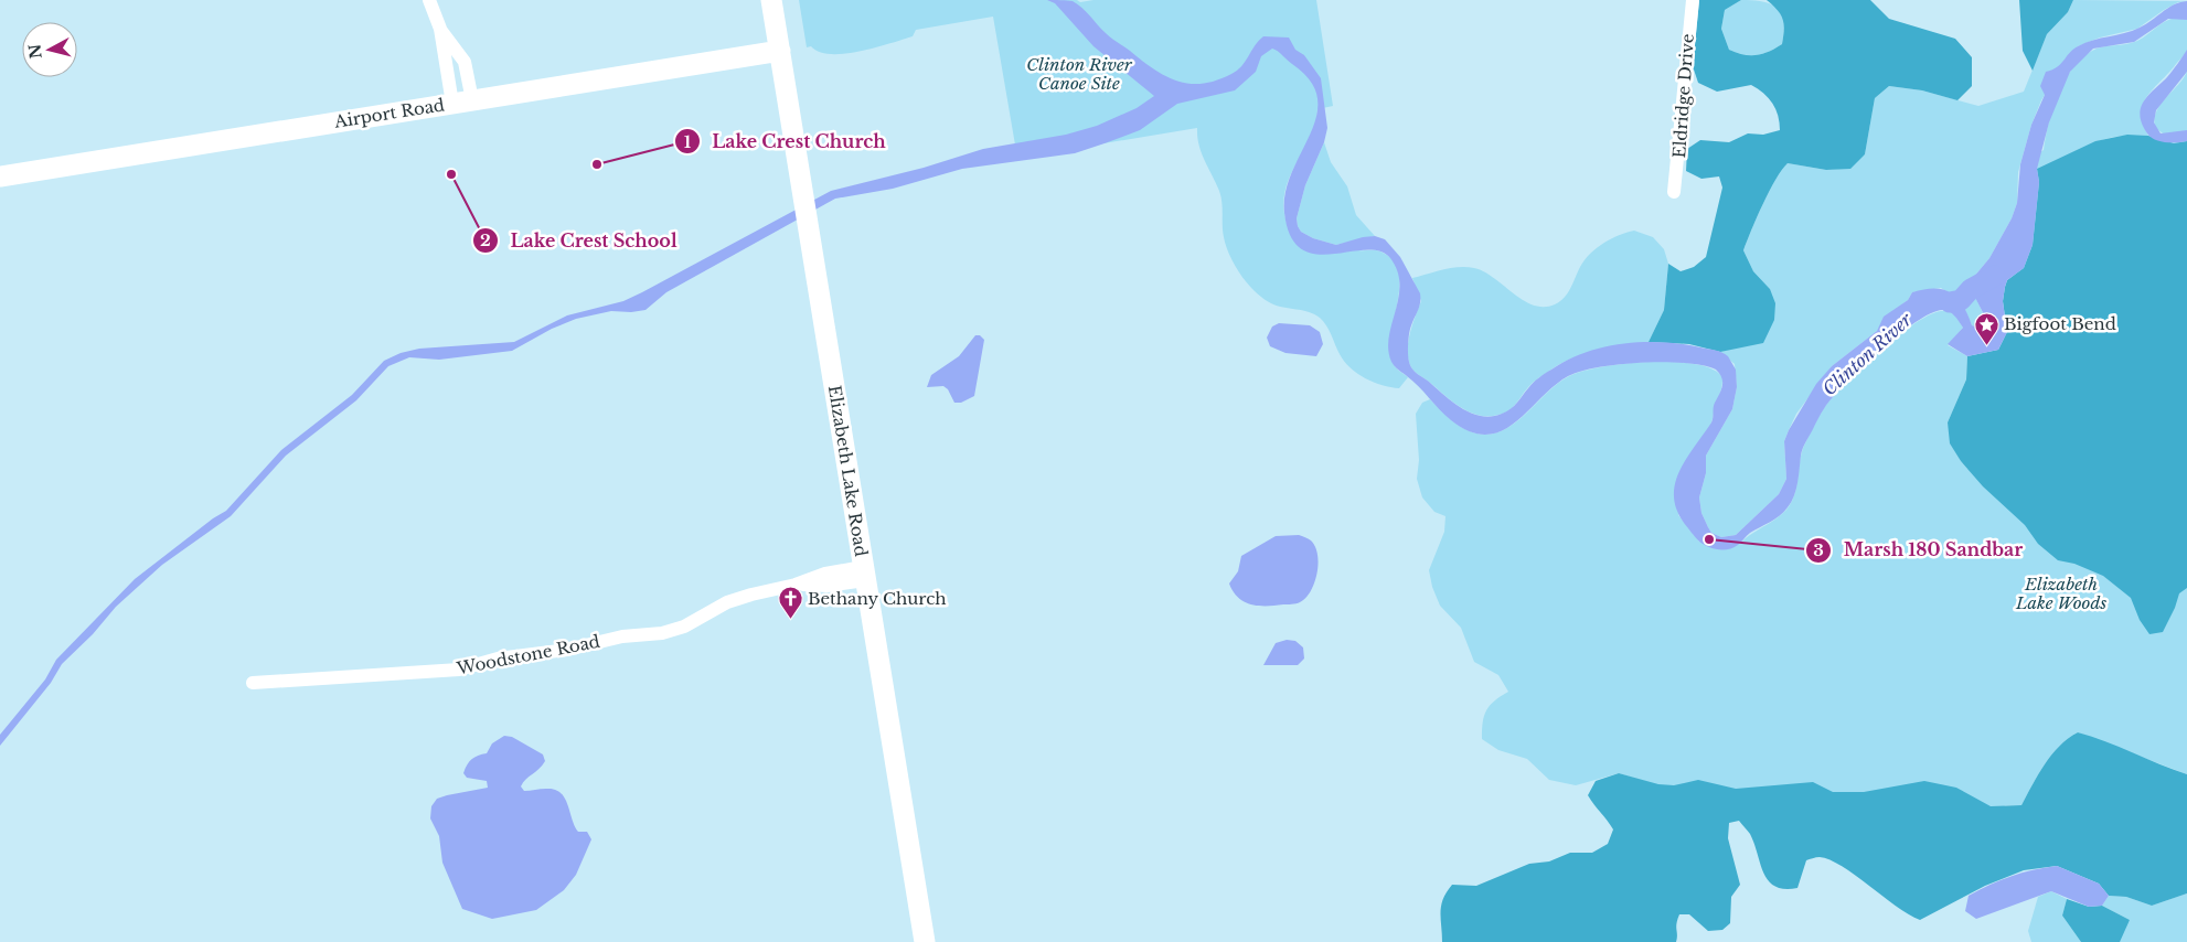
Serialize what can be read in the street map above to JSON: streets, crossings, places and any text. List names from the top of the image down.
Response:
{
  "streets": {
    "street": [
      "Eldridge Drive",
      "Airport Road",
      "Elizabeth Lake Road",
      "Woodstone Road"
    ]
  },
  "crossings": [
    ["Airport Road", "Elizabeth Lake Road"],
    ["Elizabeth Lake Road", "Woodstone Road"]
  ],
  "water": ["Clinton River"],
  "parks": ["Clinton River Canoe Site", "Elizabeth Lake Woods"],
  "places": {
    "other": ["Lake Crest Church", "Lake Crest School", "Marsh 180 Sandbar"],
    "place": ["Bigfoot Bend"],
    "church": ["Bethany Church"]
  },
  "north": "left"
}
